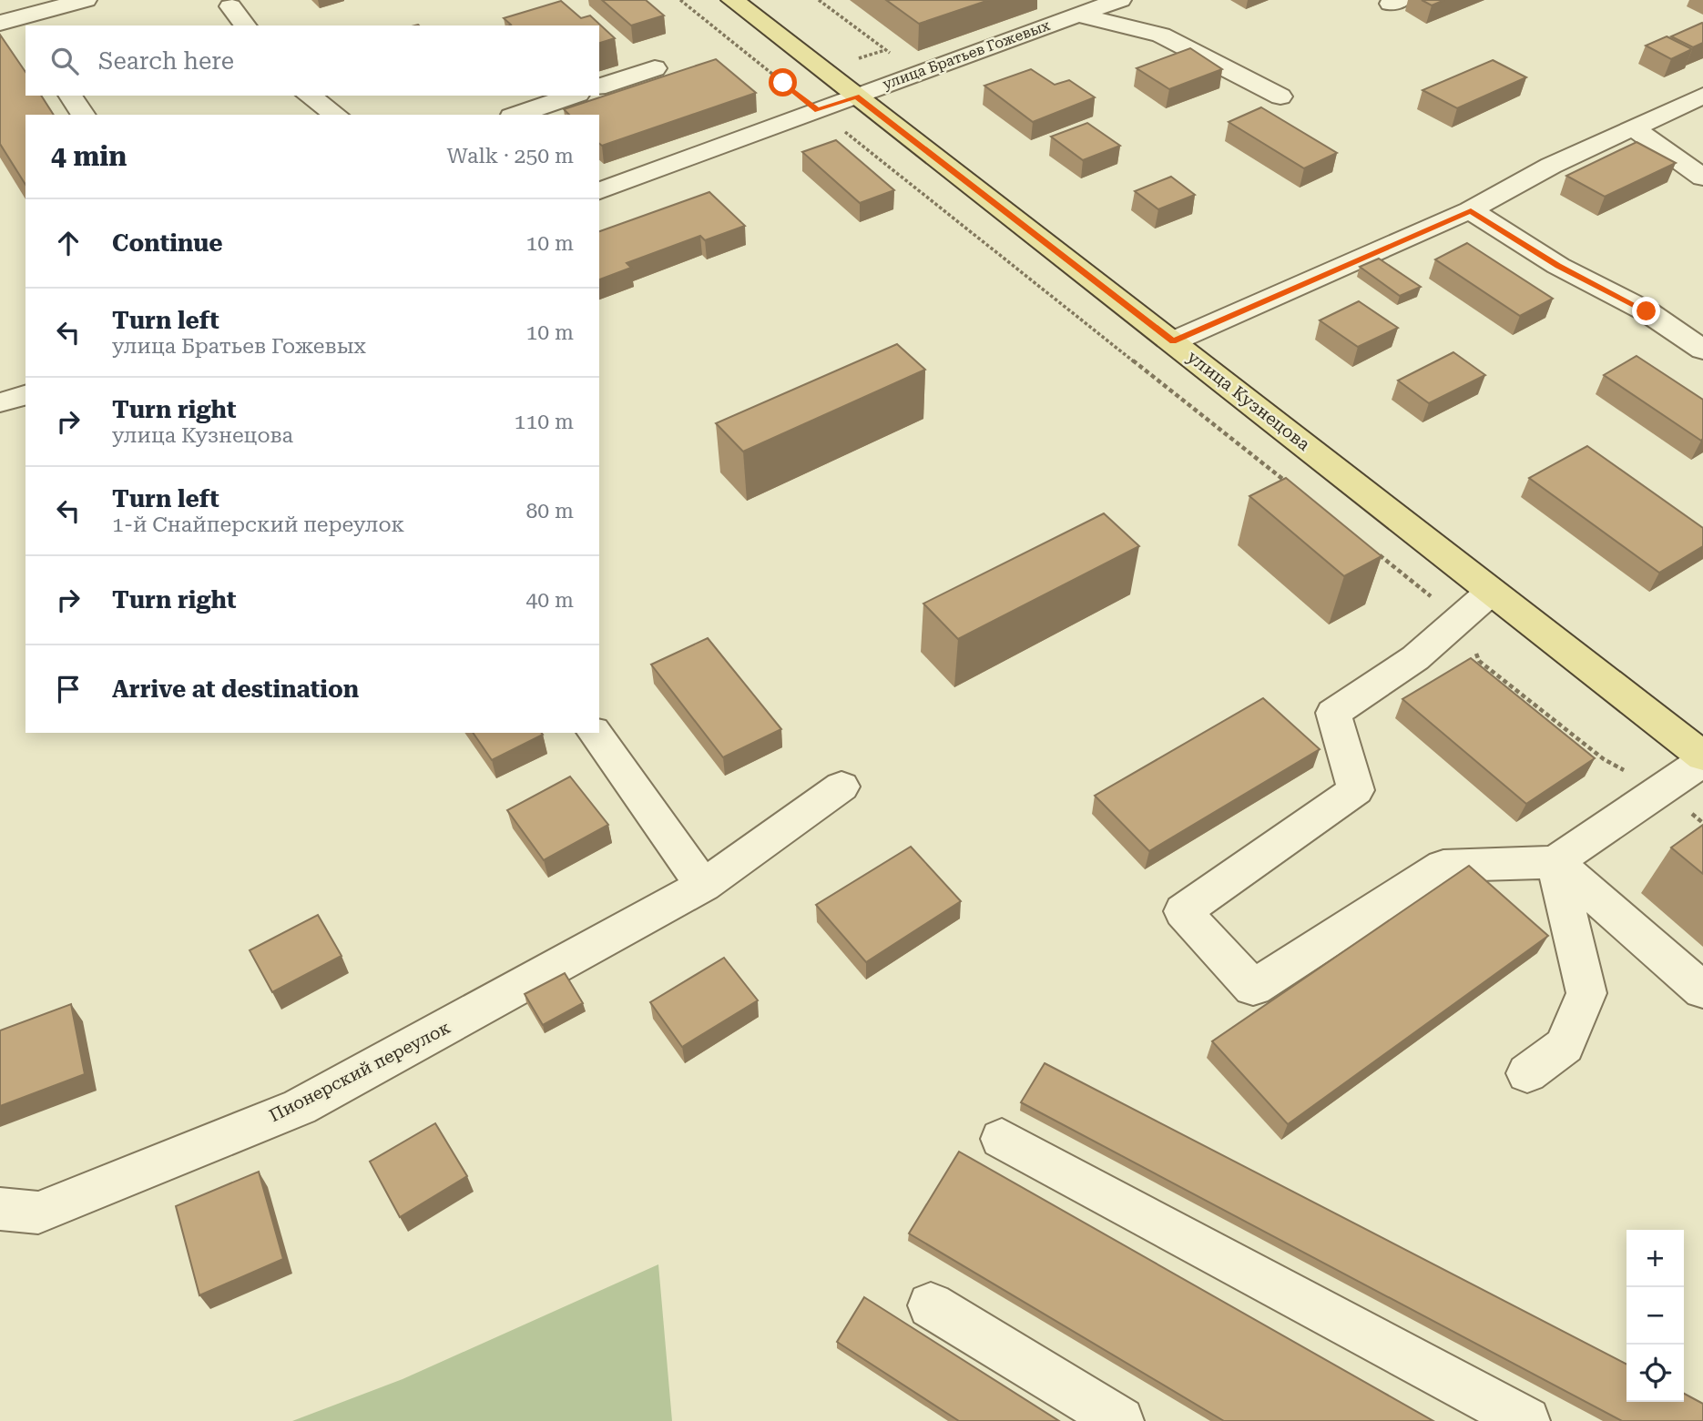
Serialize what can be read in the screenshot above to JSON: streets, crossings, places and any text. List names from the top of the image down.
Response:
{
  "streets": {
    "main road": ["улица Кузнецова"],
    "street": ["улица Братьев Гожевых", "Пионерский переулок"]
  },
  "crossings": [
    ["улица Братьев Гожевых", "улица Кузнецова"]
  ],
  "page": {
    "search": "Search here",
    "heading": ["4 min", "Walk · 250 m"],
    "list": [
      ["Continue", "10 m"],
      ["Turn left", "улица Братьев Гожевых", "10 m"],
      ["Turn right", "улица Кузнецова", "110 m"],
      ["Turn left", "1-й Снайперский переулок", "80 m"],
      ["Turn right", "40 m"],
      "Arrive at destination"
    ],
    "map_buttons": ["+", "−"]
  }
}
